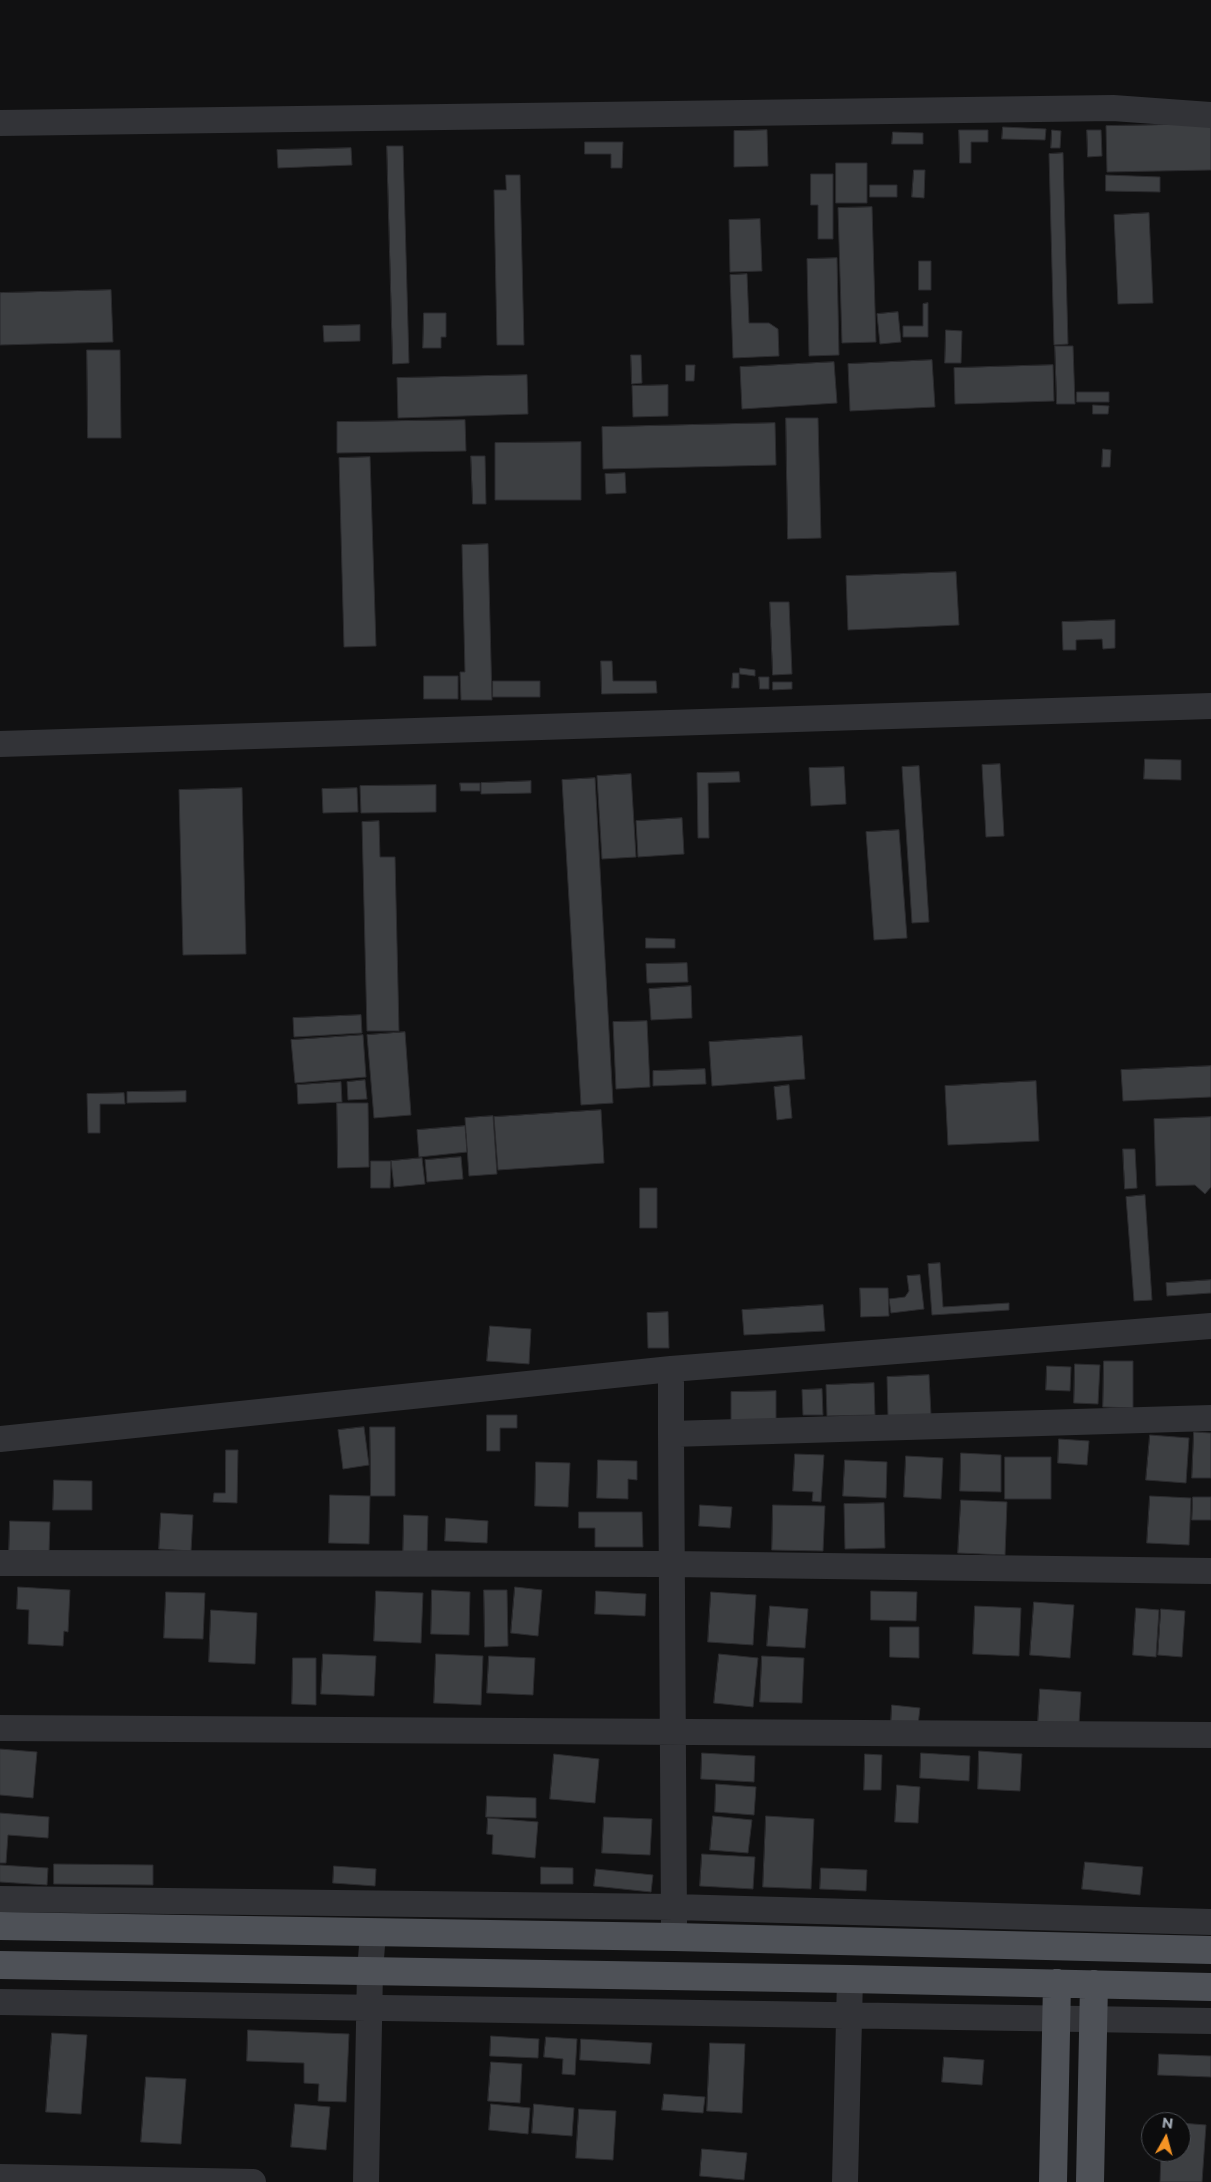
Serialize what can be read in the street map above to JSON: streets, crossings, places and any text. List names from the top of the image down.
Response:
{
  "north": "top"
}
